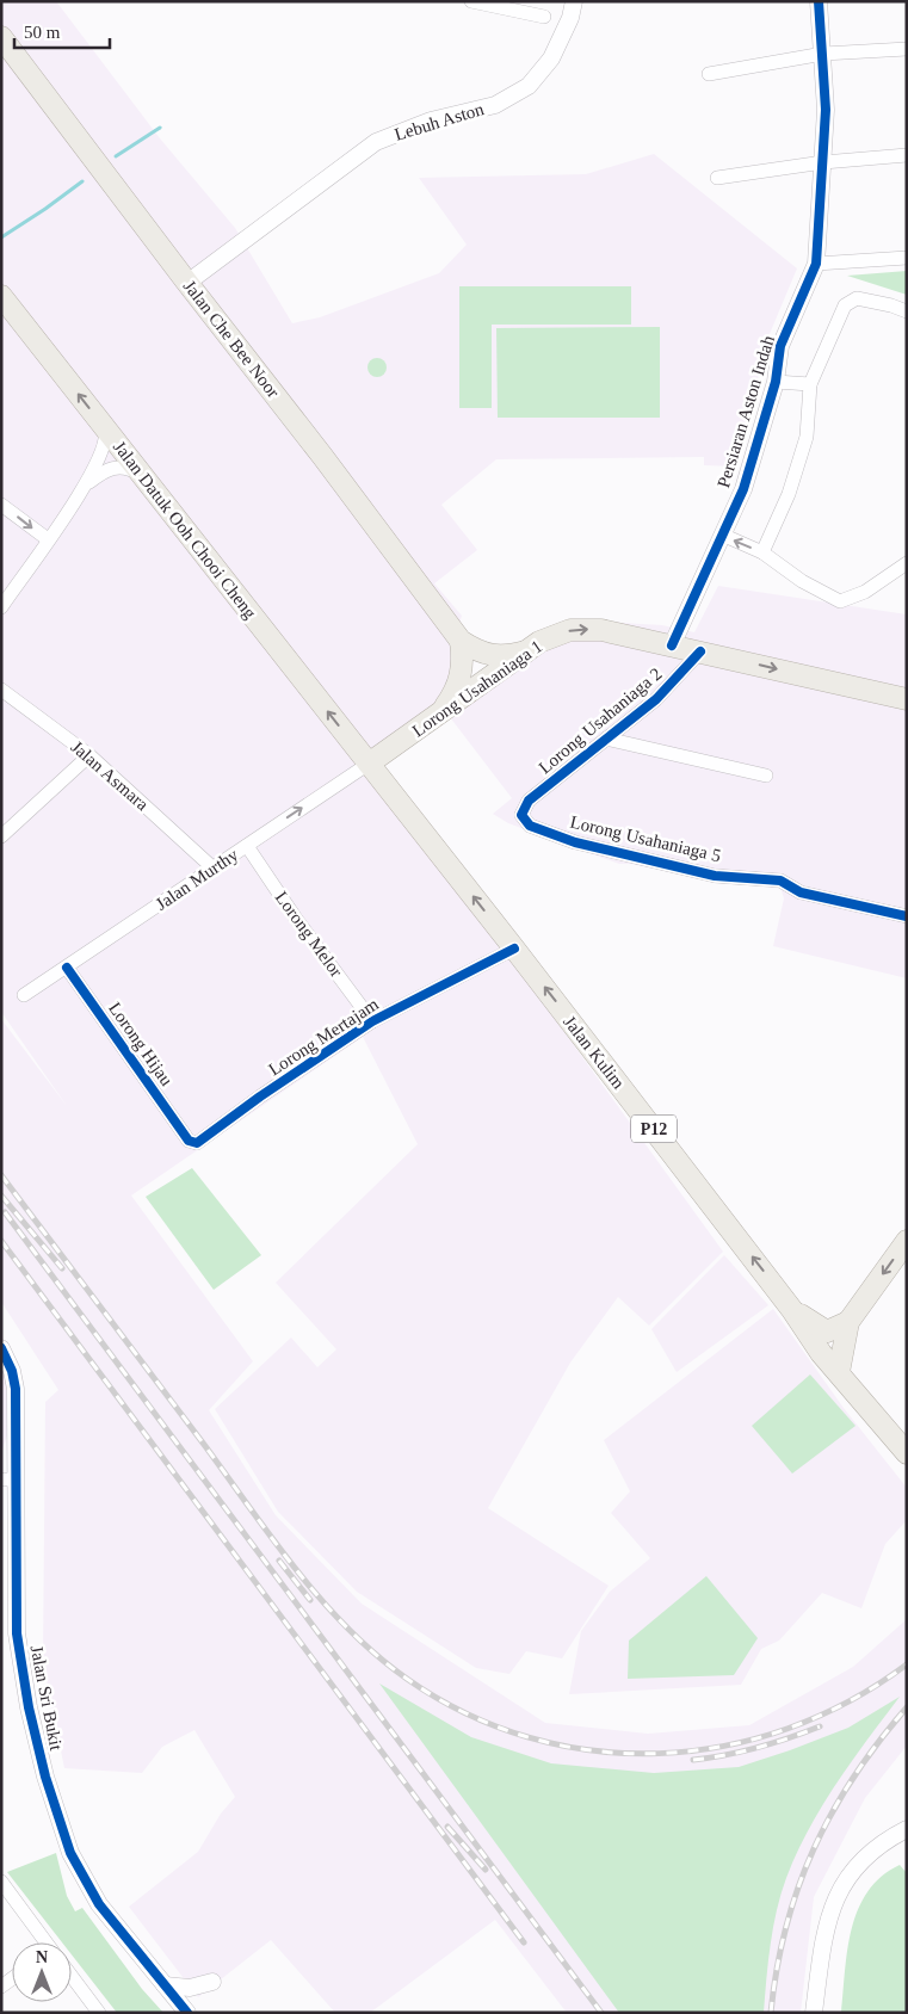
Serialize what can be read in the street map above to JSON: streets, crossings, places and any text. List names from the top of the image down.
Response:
{
  "streets": {
    "main road": [
      "Jalan Che Bee Noor",
      "Jalan Datuk Ooh Chooi Cheng",
      "Lorong Usahaniaga 1",
      "Jalan Kulim",
      "P12"
    ],
    "street": [
      "Lebuh Aston",
      "Persiaran Aston Indah",
      "Lorong Usahaniaga 2",
      "Jalan Asmara",
      "Lorong Usahaniaga 5",
      "Jalan Murthy",
      "Lorong Melor",
      "Lorong Mertajam",
      "Lorong Hijau",
      "Jalan Sri Bukit"
    ]
  },
  "crossings": [
    ["Lebuh Aston", "Jalan Che Bee Noor"],
    ["Persiaran Aston Indah", "Lorong Usahaniaga 1"],
    ["Jalan Datuk Ooh Chooi Cheng", "Lorong Usahaniaga 1"],
    ["Jalan Datuk Ooh Chooi Cheng", "Jalan Murthy"],
    ["Jalan Datuk Ooh Chooi Cheng", "Jalan Kulim"],
    ["Lorong Usahaniaga 1", "Lorong Usahaniaga 2"],
    ["Lorong Usahaniaga 1", "Jalan Murthy"],
    ["Lorong Usahaniaga 1", "Jalan Kulim"],
    ["Lorong Usahaniaga 2", "Lorong Usahaniaga 5"],
    ["Jalan Asmara", "Jalan Murthy"],
    ["Jalan Murthy", "Lorong Melor"],
    ["Jalan Murthy", "Lorong Hijau"],
    ["Jalan Murthy", "Jalan Kulim"],
    ["Lorong Melor", "Lorong Mertajam"],
    ["Lorong Mertajam", "Lorong Hijau"],
    ["Lorong Mertajam", "Jalan Kulim"]
  ],
  "one_way": [
    "Jalan Datuk Ooh Chooi Cheng",
    "Lorong Usahaniaga 1",
    "Jalan Murthy",
    "Jalan Kulim"
  ],
  "scale_bar": "50 m",
  "north": "top"
}
